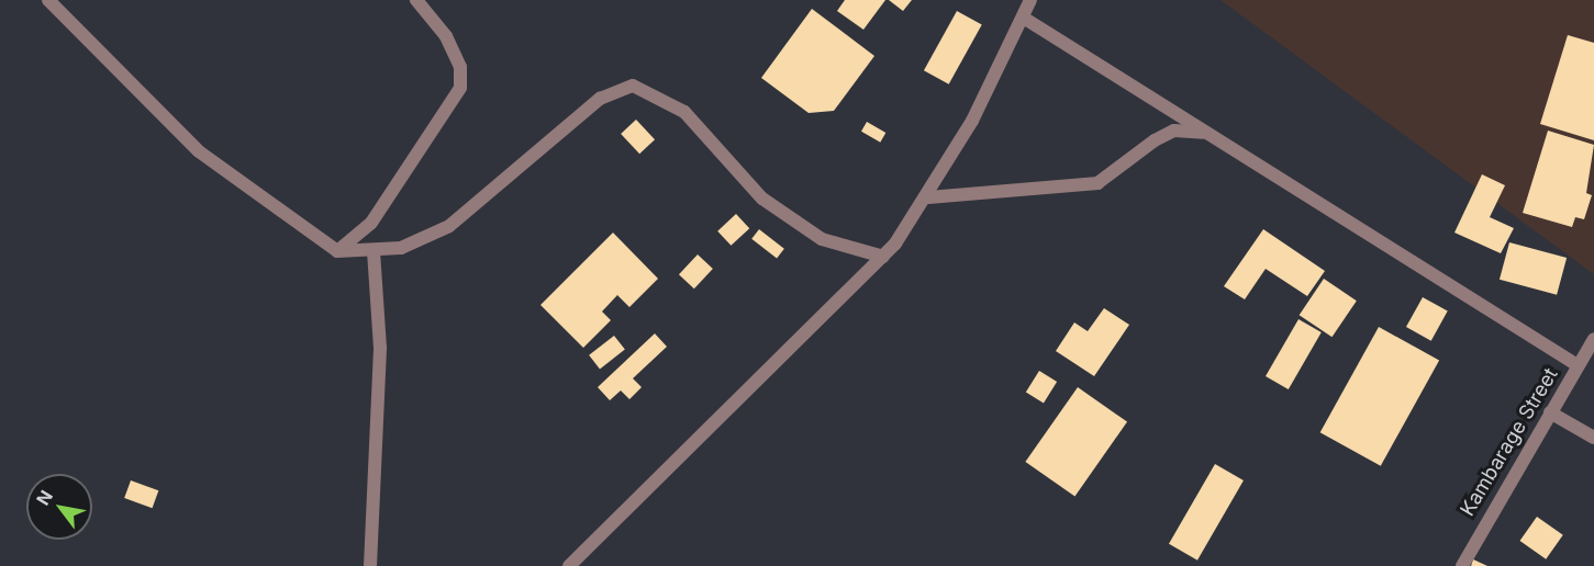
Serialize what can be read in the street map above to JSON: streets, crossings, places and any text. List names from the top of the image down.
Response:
{
  "streets": {
    "street": ["Kambarage Street"]
  },
  "north": "top left"
}
